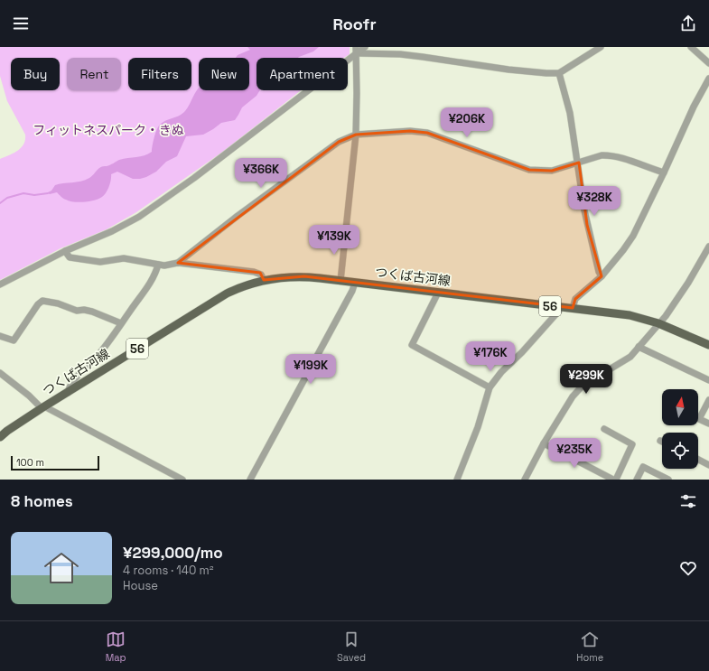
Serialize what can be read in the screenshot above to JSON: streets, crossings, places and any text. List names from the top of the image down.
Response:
{
  "streets": {
    "main road": ["つくば古河線", "56"]
  },
  "parks": ["フィットネスパーク・きぬ"],
  "scale_bar": "100 m",
  "north": "top",
  "page": {
    "header": "Roofr",
    "chip": [
      "Buy",
      "Rent",
      "Filters",
      "New",
      "Apartment"
    ],
    "price": [
      "¥206K",
      "¥366K",
      "¥328K",
      "¥139K",
      "¥176K",
      "¥199K",
      "¥299K",
      "¥235K"
    ],
    "scale": "100 m",
    "heading": "8 homes",
    "list": [
      {
        "name": "¥299,000/mo",
        "note": "4 rooms · 140 m² · House"
      }
    ],
    "tabs": ["Map", "Saved", "Home"]
  }
}
